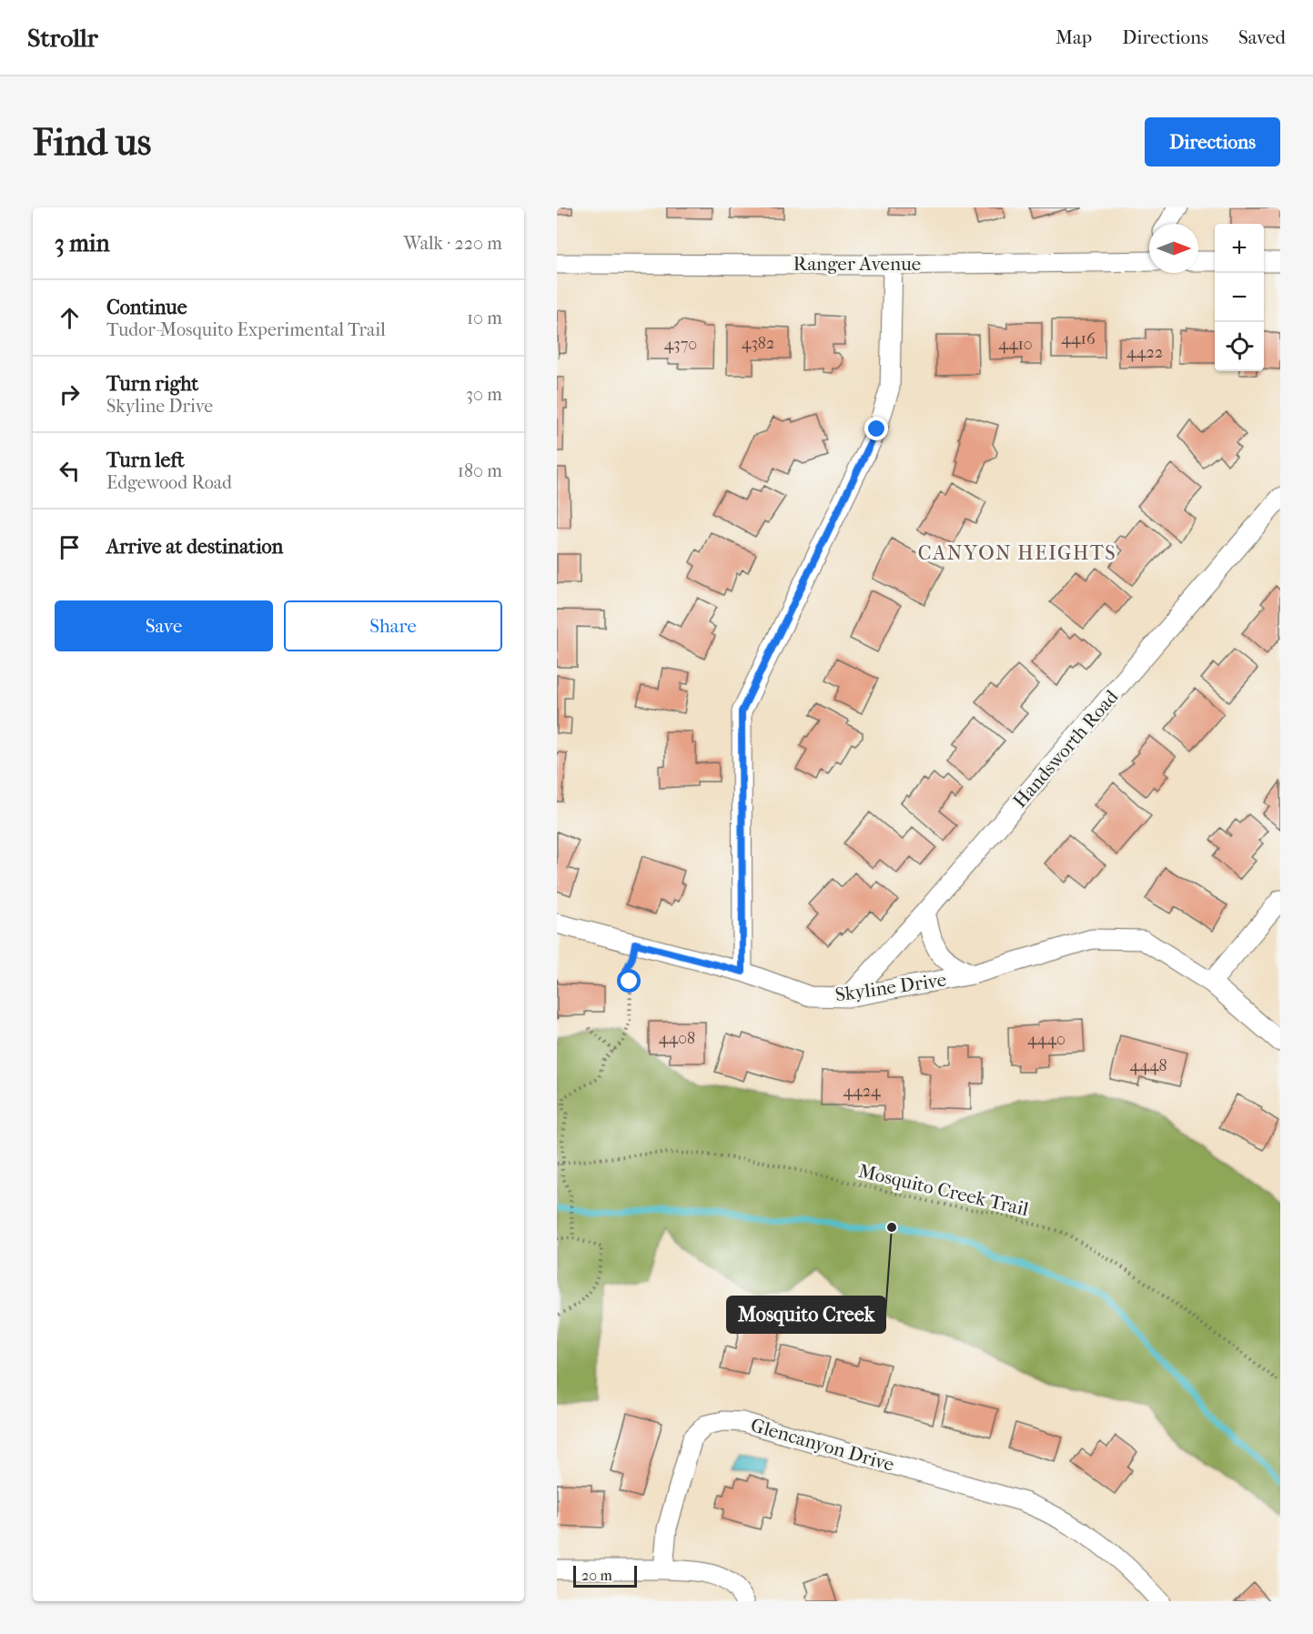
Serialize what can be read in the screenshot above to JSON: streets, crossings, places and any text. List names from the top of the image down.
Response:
{
  "streets": {
    "street": [
      "Ranger Avenue",
      "Handsworth Road",
      "Skyline Drive",
      "Glencanyon Drive"
    ],
    "path": ["Mosquito Creek Trail"]
  },
  "crossings": [
    ["Handsworth Road", "Skyline Drive"]
  ],
  "districts": ["CANYON HEIGHTS"],
  "places": ["Mosquito Creek"],
  "house_numbers": [
    "4416",
    "4382",
    "4370",
    "4410",
    "4422",
    "4408",
    "4440",
    "4448",
    "4424"
  ],
  "scale_bar": "20 m",
  "north": "right",
  "page": {
    "header": "Strollr",
    "nav": ["Map", "Directions", "Saved"],
    "buttons": [
      "Directions",
      ["Save", "Share"]
    ],
    "title": "Find us",
    "heading": ["3 min", "Walk · 220 m"],
    "map_buttons": ["+", "−"],
    "list": [
      ["Continue", "Tudor-Mosquito Experimental Trail", "10 m"],
      ["Turn right", "Skyline Drive", "30 m"],
      ["Turn left", "Edgewood Road", "180 m"],
      "Arrive at destination"
    ],
    "scale": "20 m"
  }
}
